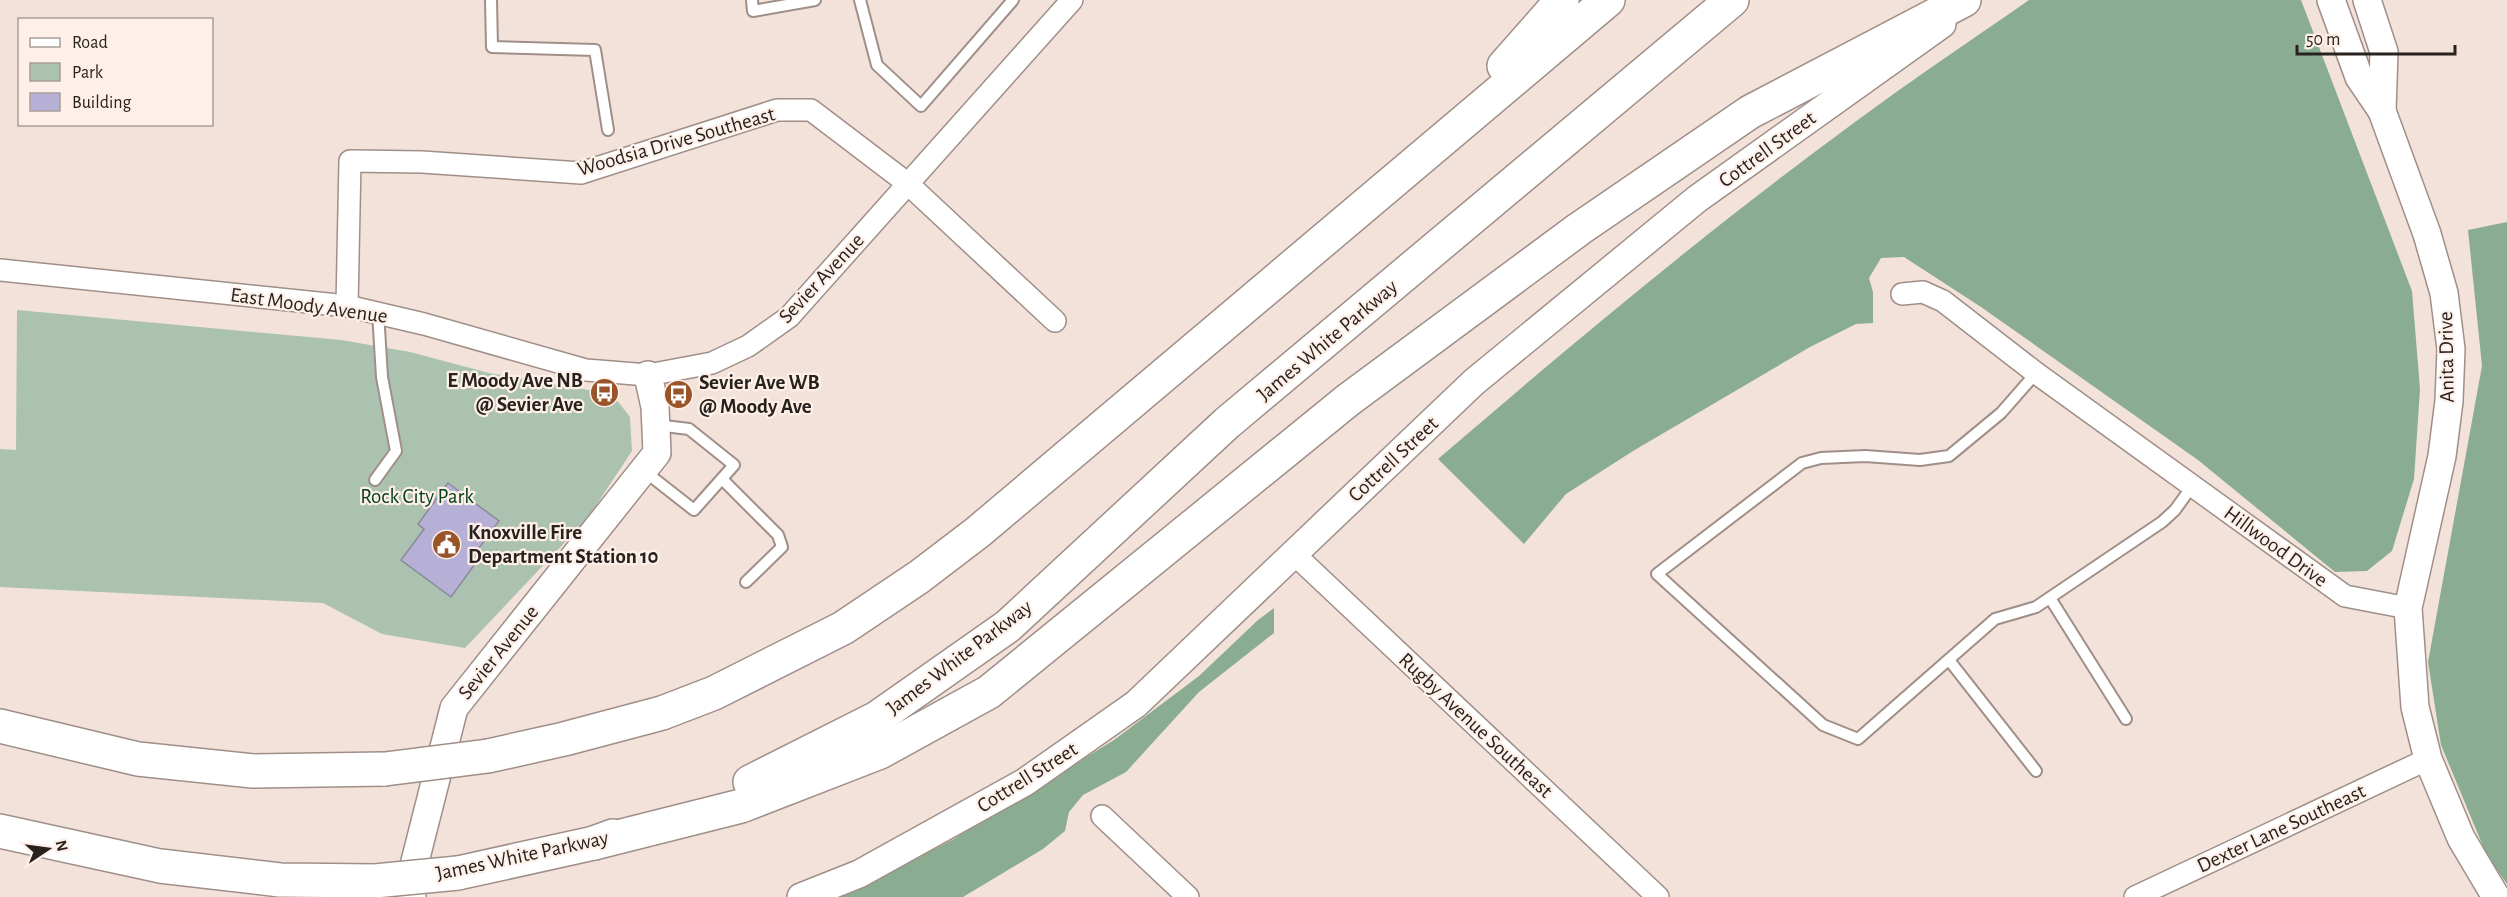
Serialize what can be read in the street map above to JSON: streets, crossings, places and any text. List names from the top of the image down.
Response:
{
  "streets": {
    "highway": ["James White Parkway"],
    "street": [
      "Woodsia Drive Southeast",
      "Cottrell Street",
      "Sevier Avenue",
      "East Moody Avenue",
      "Anita Drive",
      "Hillwood Drive",
      "Rugby Avenue Southeast",
      "Dexter Lane Southeast"
    ]
  },
  "crossings": [
    ["Woodsia Drive Southeast", "Sevier Avenue"],
    ["Woodsia Drive Southeast", "East Moody Avenue"],
    ["Cottrell Street", "Rugby Avenue Southeast"],
    ["Sevier Avenue", "East Moody Avenue"],
    ["Anita Drive", "Hillwood Drive"]
  ],
  "parks": ["Rock City Park"],
  "places": {
    "bus stop": ["E Moody Ave NB @ Sevier Ave", "Sevier Ave WB @ Moody Ave"],
    "public building": ["Knoxville Fire Department Station 10"]
  },
  "legend": ["Road", "Park", "Building"],
  "scale_bar": "50 m",
  "north": "right"
}
